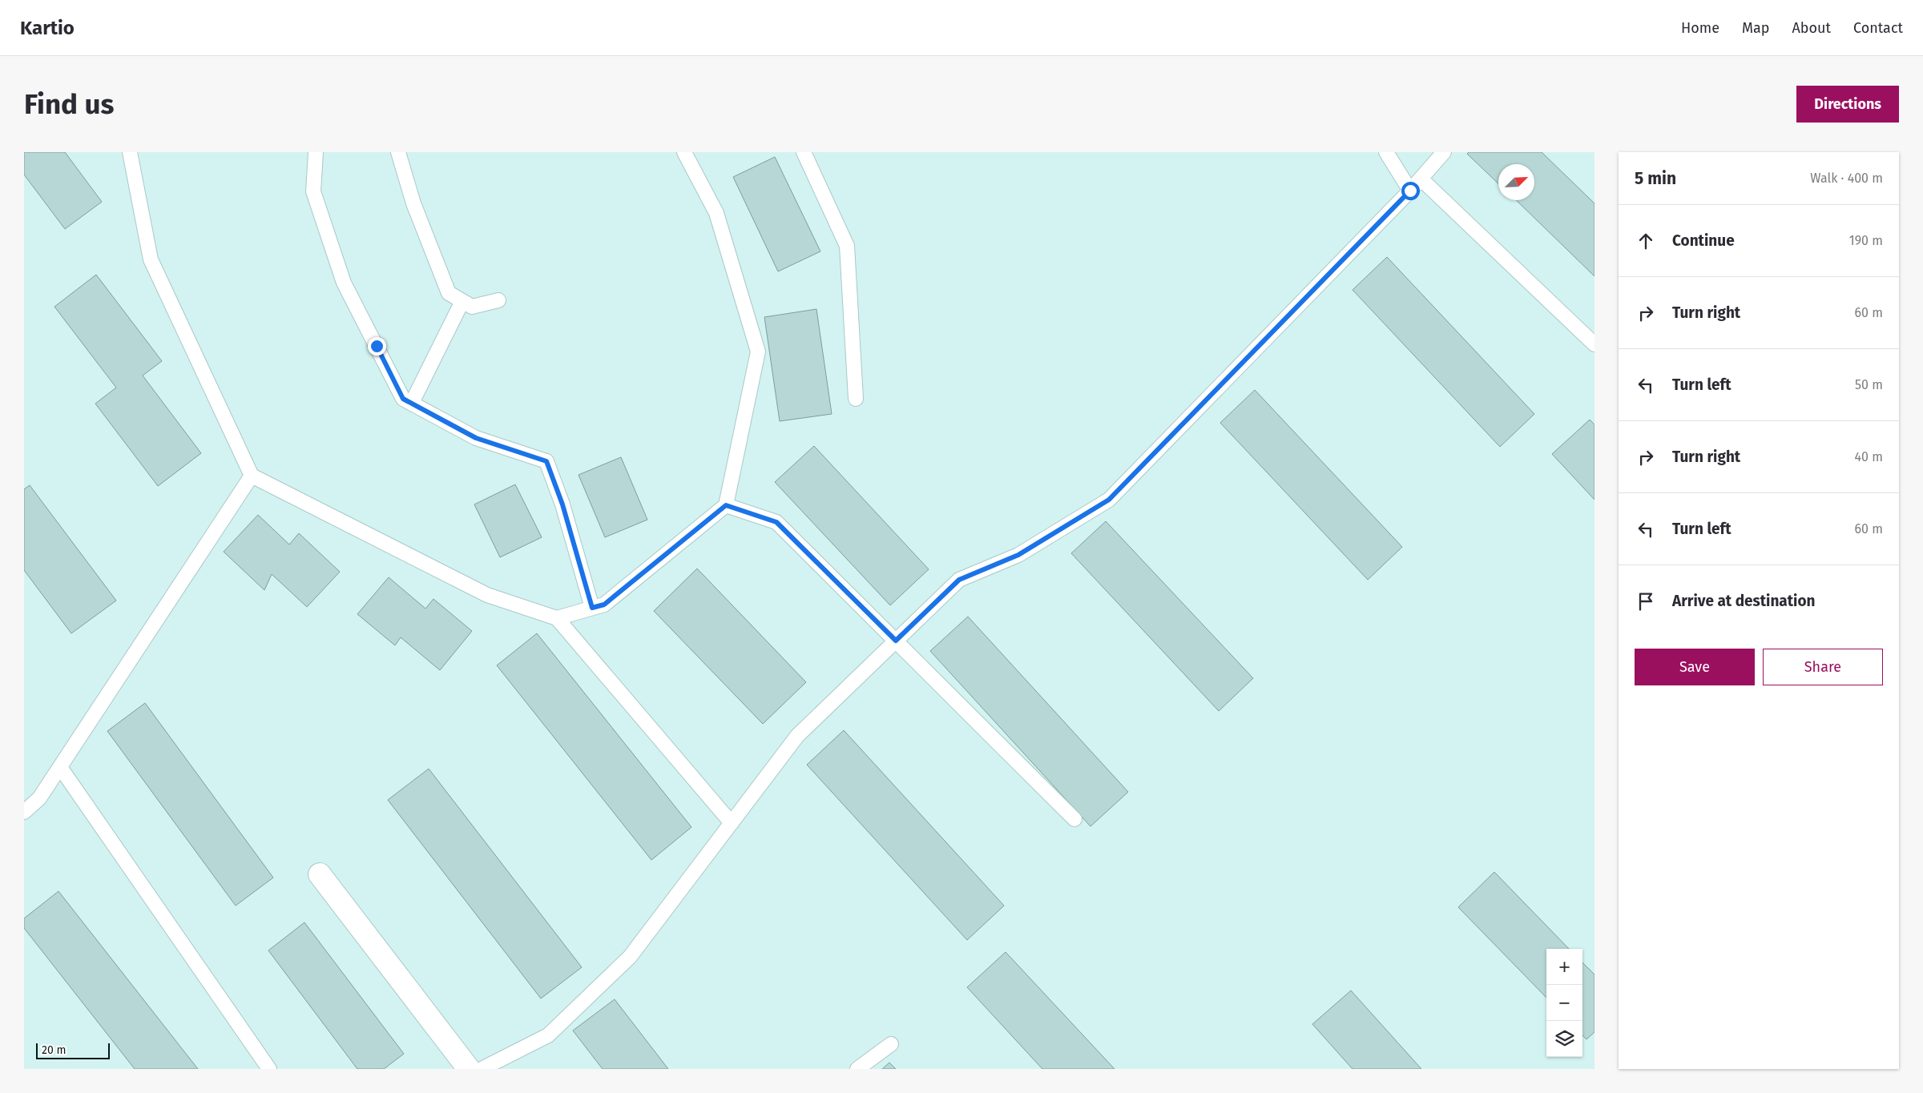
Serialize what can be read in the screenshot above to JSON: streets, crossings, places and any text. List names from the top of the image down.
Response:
{
  "scale_bar": "20 m",
  "north": "top right",
  "page": {
    "header": "Kartio",
    "nav": [
      "Home",
      "Map",
      "About",
      "Contact"
    ],
    "buttons": [
      "Directions",
      ["Save", "Share"]
    ],
    "title": "Find us",
    "heading": ["5 min", "Walk · 400 m"],
    "list": [
      ["Continue", "190 m"],
      ["Turn right", "60 m"],
      ["Turn left", "50 m"],
      ["Turn right", "40 m"],
      ["Turn left", "60 m"],
      "Arrive at destination"
    ],
    "map_buttons": ["+", "−"],
    "scale": "20 m"
  }
}
